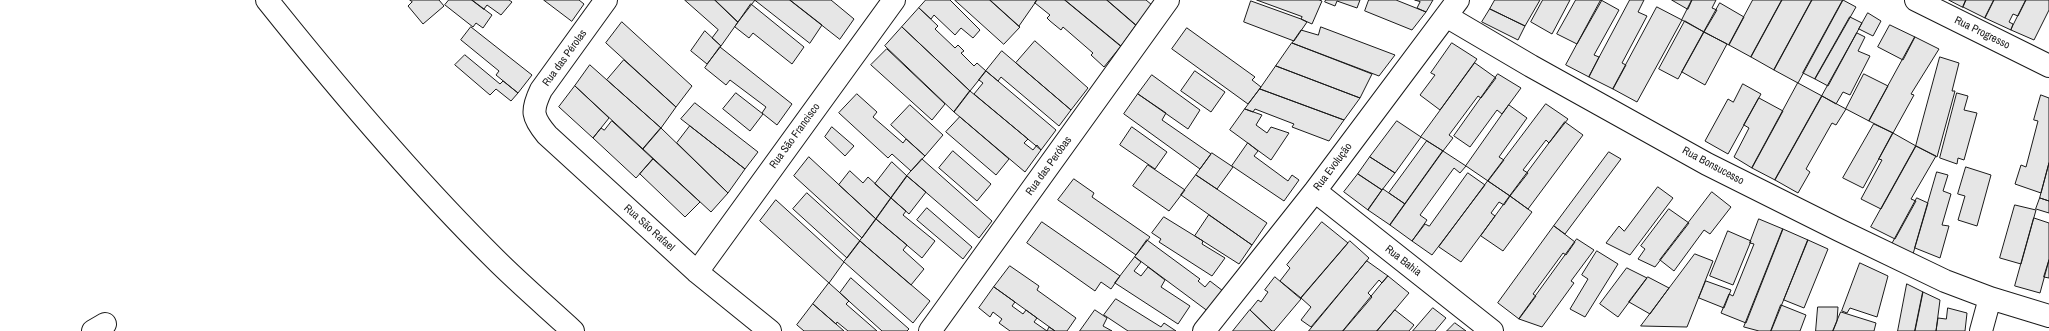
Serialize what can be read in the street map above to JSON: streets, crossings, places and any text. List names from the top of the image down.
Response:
{
  "streets": {
    "street": [
      "Rua Progresso",
      "Rua das Pérolas",
      "Rua São Francisco",
      "Rua das Peróbas",
      "Rua Bonsucesso",
      "Rua Evolução",
      "Rua São Rafael",
      "Rua Bahia"
    ]
  },
  "crossings": [
    ["Rua das Pérolas", "Rua São Rafael"],
    ["Rua São Francisco", "Rua São Rafael"],
    ["Rua Bonsucesso", "Rua Evolução"],
    ["Rua Evolução", "Rua Bahia"]
  ]
}
